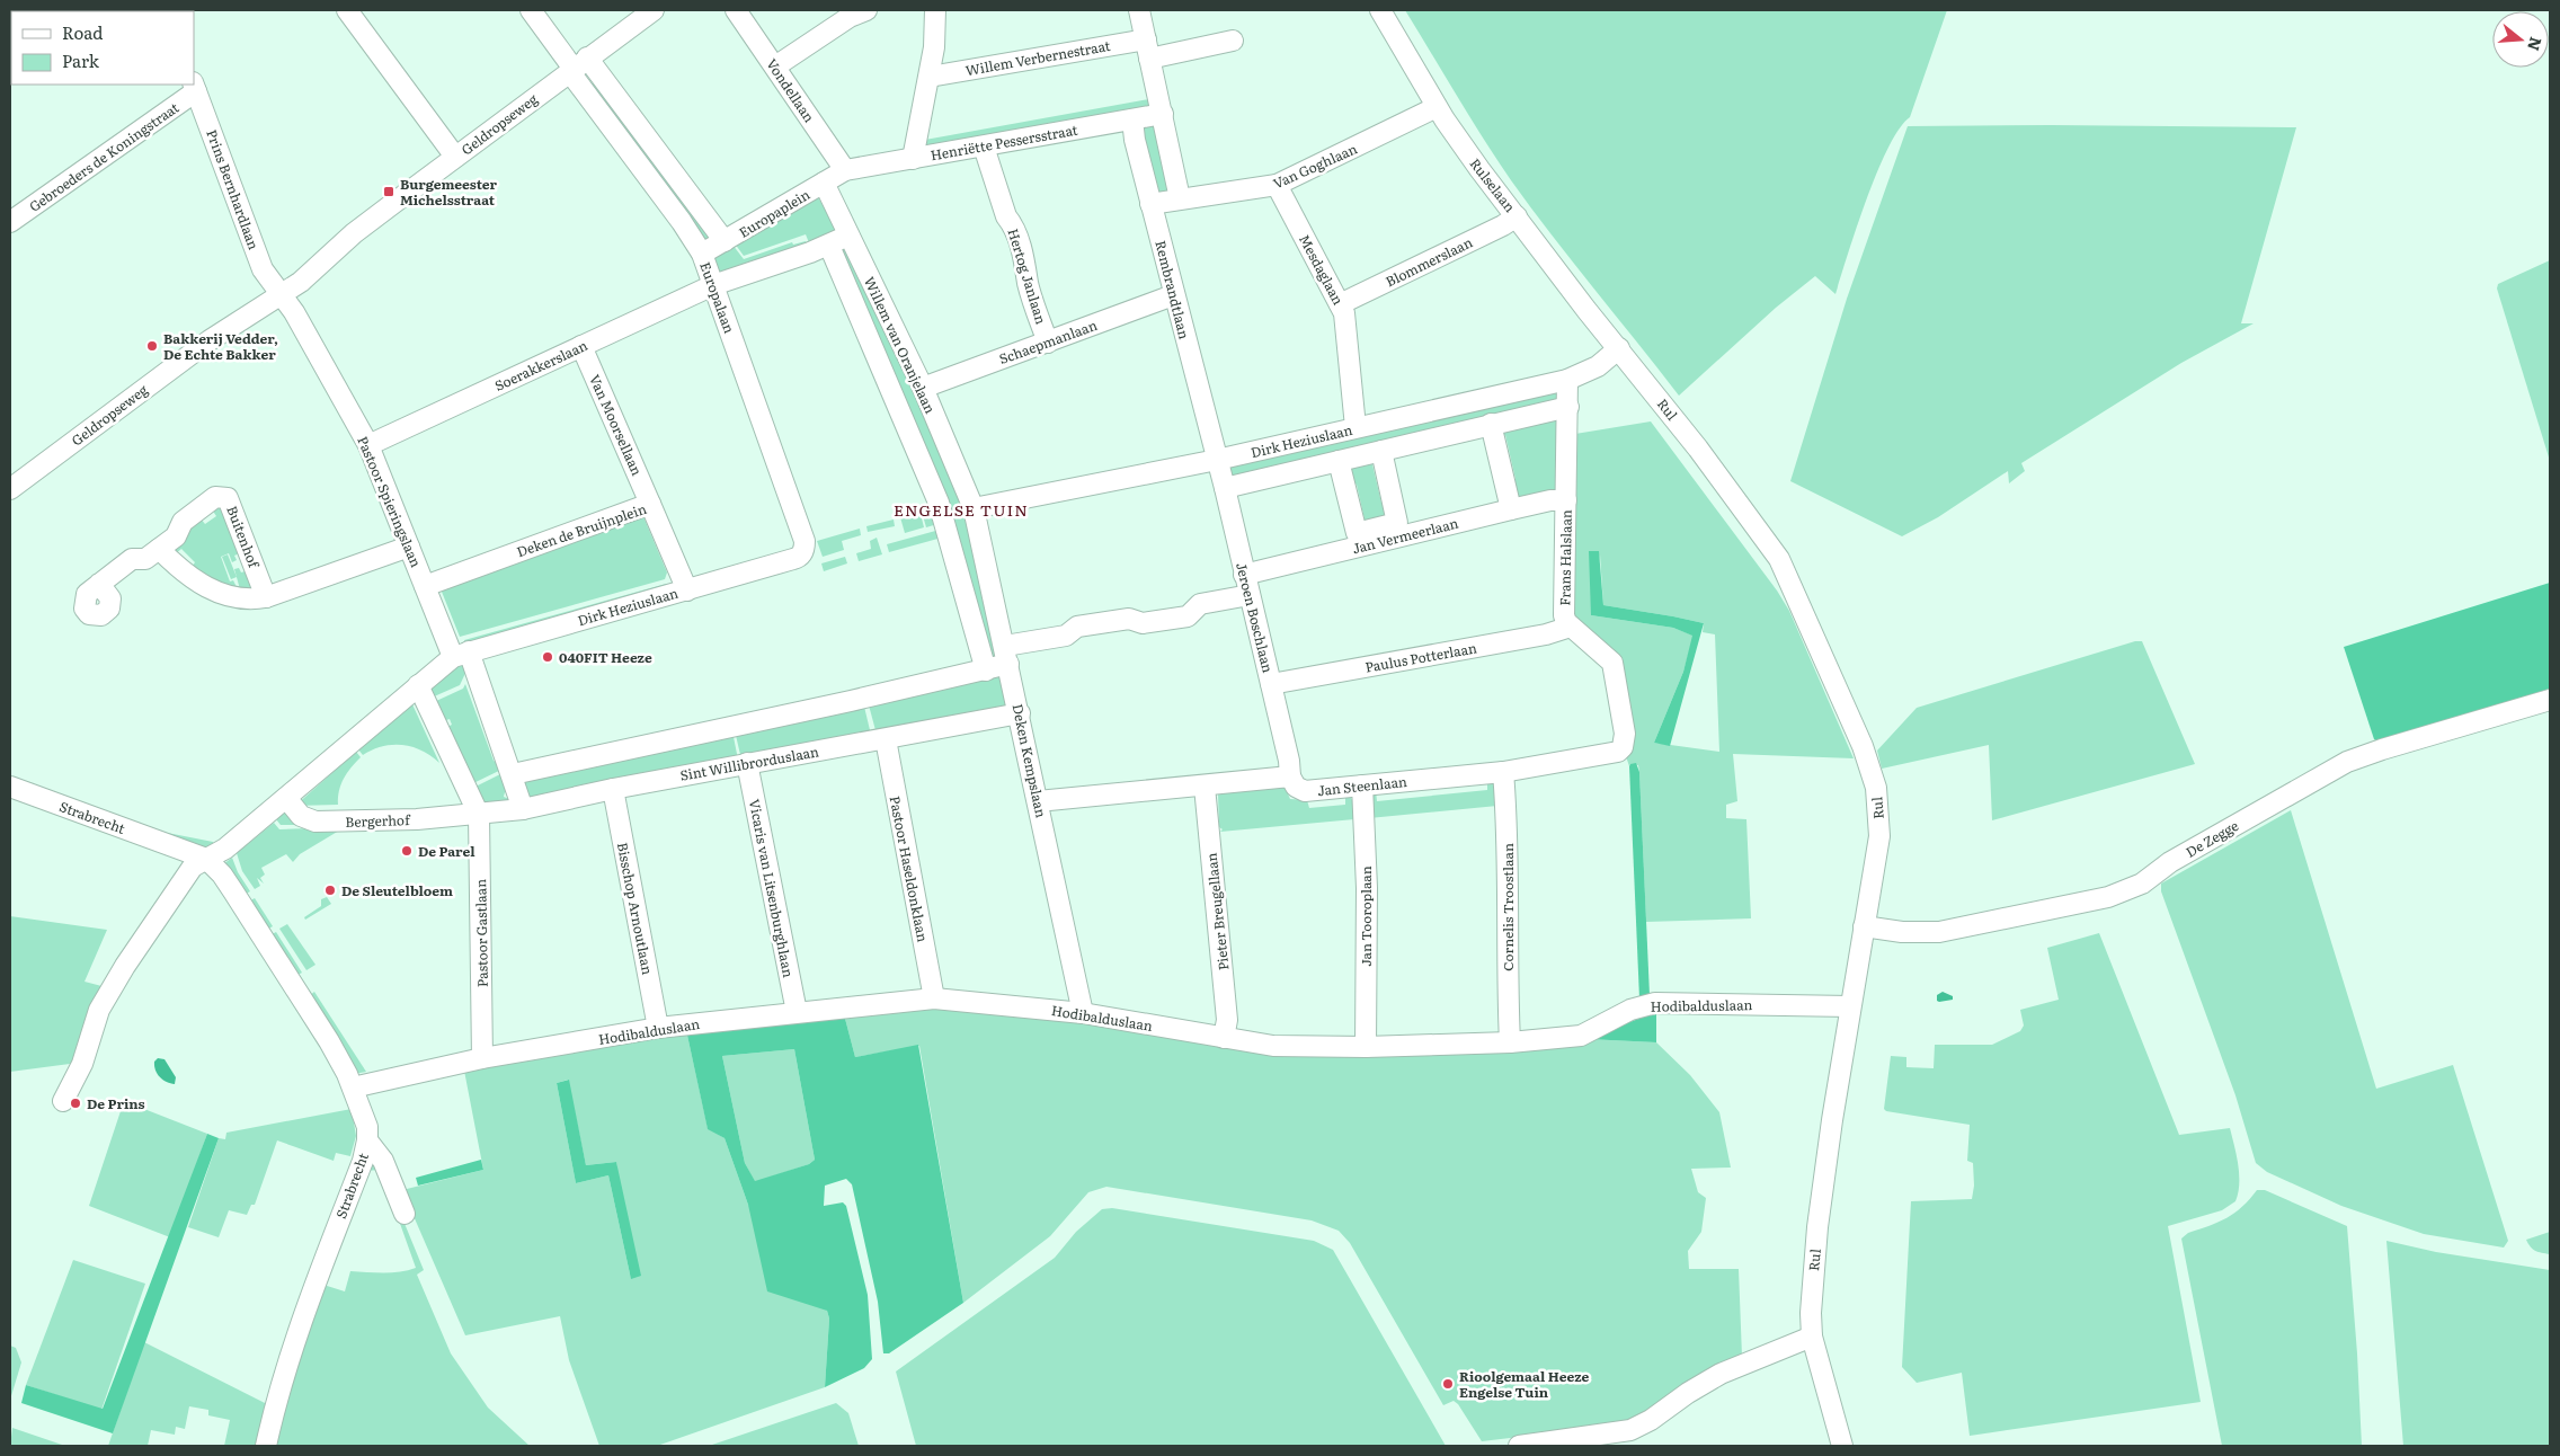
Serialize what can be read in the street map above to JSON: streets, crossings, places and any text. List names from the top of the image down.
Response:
{
  "streets": {
    "street": [
      "Willem Verbernestraat",
      "Vondellaan",
      "Geldropseweg",
      "Henriëtte Pessersstraat",
      "Gebroeders de Koningstraat",
      "Van Goghlaan",
      "Rulselaan",
      "Prins Bernhardlaan",
      "Europaplein",
      "Blommerslaan",
      "Mesdaglaan",
      "Hertog Janlaan",
      "Rembrandtlaan",
      "Europalaan",
      "Schaepmanlaan",
      "Willem van Oranjelaan",
      "Soerakkerslaan",
      "Rul",
      "Van Moorsellaan",
      "Dirk Heziuslaan",
      "Pastoor Spieringslaan",
      "Deken de Bruijnplein",
      "Jan Vermeerlaan",
      "Buitenhof",
      "Frans Halslaan",
      "Jeroen Boschlaan",
      "Paulus Potterlaan",
      "Deken Kempslaan",
      "Sint Willibrorduslaan",
      "Jan Steenlaan",
      "Strabrecht",
      "Bergerhof",
      "De Zegge",
      "Pastoor Haseldonklaan",
      "Vicaris van Litsenburghlaan",
      "Cornelis Troostlaan",
      "Bisschop Arnoutlaan",
      "Pieter Breugellaan",
      "Jan Tooroplaan",
      "Pastoor Gastlaan",
      "Hodibalduslaan"
    ]
  },
  "crossings": [
    ["Vondellaan", "Henriëtte Pessersstraat"],
    ["Vondellaan", "Europaplein"],
    ["Geldropseweg", "Prins Bernhardlaan"],
    ["Geldropseweg", "Europalaan"],
    ["Geldropseweg", "Pastoor Spieringslaan"],
    ["Henriëtte Pessersstraat", "Europaplein"],
    ["Henriëtte Pessersstraat", "Hertog Janlaan"],
    ["Henriëtte Pessersstraat", "Rembrandtlaan"],
    ["Gebroeders de Koningstraat", "Prins Bernhardlaan"],
    ["Van Goghlaan", "Rulselaan"],
    ["Van Goghlaan", "Mesdaglaan"],
    ["Van Goghlaan", "Rembrandtlaan"],
    ["Rulselaan", "Blommerslaan"],
    ["Rulselaan", "Rul"],
    ["Rulselaan", "Dirk Heziuslaan"],
    ["Prins Bernhardlaan", "Pastoor Spieringslaan"],
    ["Europaplein", "Europalaan"],
    ["Europaplein", "Willem van Oranjelaan"],
    ["Blommerslaan", "Mesdaglaan"],
    ["Mesdaglaan", "Dirk Heziuslaan"],
    ["Hertog Janlaan", "Schaepmanlaan"],
    ["Rembrandtlaan", "Schaepmanlaan"],
    ["Rembrandtlaan", "Dirk Heziuslaan"],
    ["Rembrandtlaan", "Jeroen Boschlaan"],
    ["Europalaan", "Soerakkerslaan"],
    ["Europalaan", "Dirk Heziuslaan"],
    ["Schaepmanlaan", "Willem van Oranjelaan"],
    ["Willem van Oranjelaan", "Dirk Heziuslaan"],
    ["Willem van Oranjelaan", "Deken Kempslaan"],
    ["Soerakkerslaan", "Van Moorsellaan"],
    ["Soerakkerslaan", "Pastoor Spieringslaan"],
    ["Rul", "Dirk Heziuslaan"],
    ["Rul", "De Zegge"],
    ["Rul", "Hodibalduslaan"],
    ["Van Moorsellaan", "Deken de Bruijnplein"],
    ["Dirk Heziuslaan", "Pastoor Spieringslaan"],
    ["Dirk Heziuslaan", "Deken de Bruijnplein"],
    ["Dirk Heziuslaan", "Frans Halslaan"],
    ["Dirk Heziuslaan", "Jeroen Boschlaan"],
    ["Dirk Heziuslaan", "Deken Kempslaan"],
    ["Pastoor Spieringslaan", "Deken de Bruijnplein"],
    ["Jan Vermeerlaan", "Frans Halslaan"],
    ["Jan Vermeerlaan", "Jeroen Boschlaan"],
    ["Frans Halslaan", "Paulus Potterlaan"],
    ["Frans Halslaan", "Jan Steenlaan"],
    ["Jeroen Boschlaan", "Paulus Potterlaan"],
    ["Jeroen Boschlaan", "Jan Steenlaan"],
    ["Deken Kempslaan", "Sint Willibrorduslaan"],
    ["Deken Kempslaan", "Hodibalduslaan"],
    ["Sint Willibrorduslaan", "Bergerhof"],
    ["Sint Willibrorduslaan", "Pastoor Haseldonklaan"],
    ["Sint Willibrorduslaan", "Vicaris van Litsenburghlaan"],
    ["Sint Willibrorduslaan", "Bisschop Arnoutlaan"],
    ["Sint Willibrorduslaan", "Pastoor Gastlaan"],
    ["Jan Steenlaan", "Cornelis Troostlaan"],
    ["Jan Steenlaan", "Jan Tooroplaan"],
    ["Strabrecht", "Hodibalduslaan"],
    ["Bergerhof", "Pastoor Gastlaan"],
    ["Pastoor Haseldonklaan", "Hodibalduslaan"],
    ["Vicaris van Litsenburghlaan", "Hodibalduslaan"],
    ["Cornelis Troostlaan", "Hodibalduslaan"],
    ["Bisschop Arnoutlaan", "Hodibalduslaan"],
    ["Pieter Breugellaan", "Hodibalduslaan"],
    ["Jan Tooroplaan", "Hodibalduslaan"],
    ["Pastoor Gastlaan", "Hodibalduslaan"]
  ],
  "districts": ["ENGELSE TUIN"],
  "places": {
    "transit": ["Burgemeester Michelsstraat"],
    "other": [
      "Bakkerij Vedder, De Echte Bakker",
      "040FIT Heeze",
      "De Parel",
      "De Sleutelbloem",
      "De Prins",
      "Rioolgemaal Heeze Engelse Tuin"
    ]
  },
  "legend": ["Road", "Park"],
  "north": "right"
}
